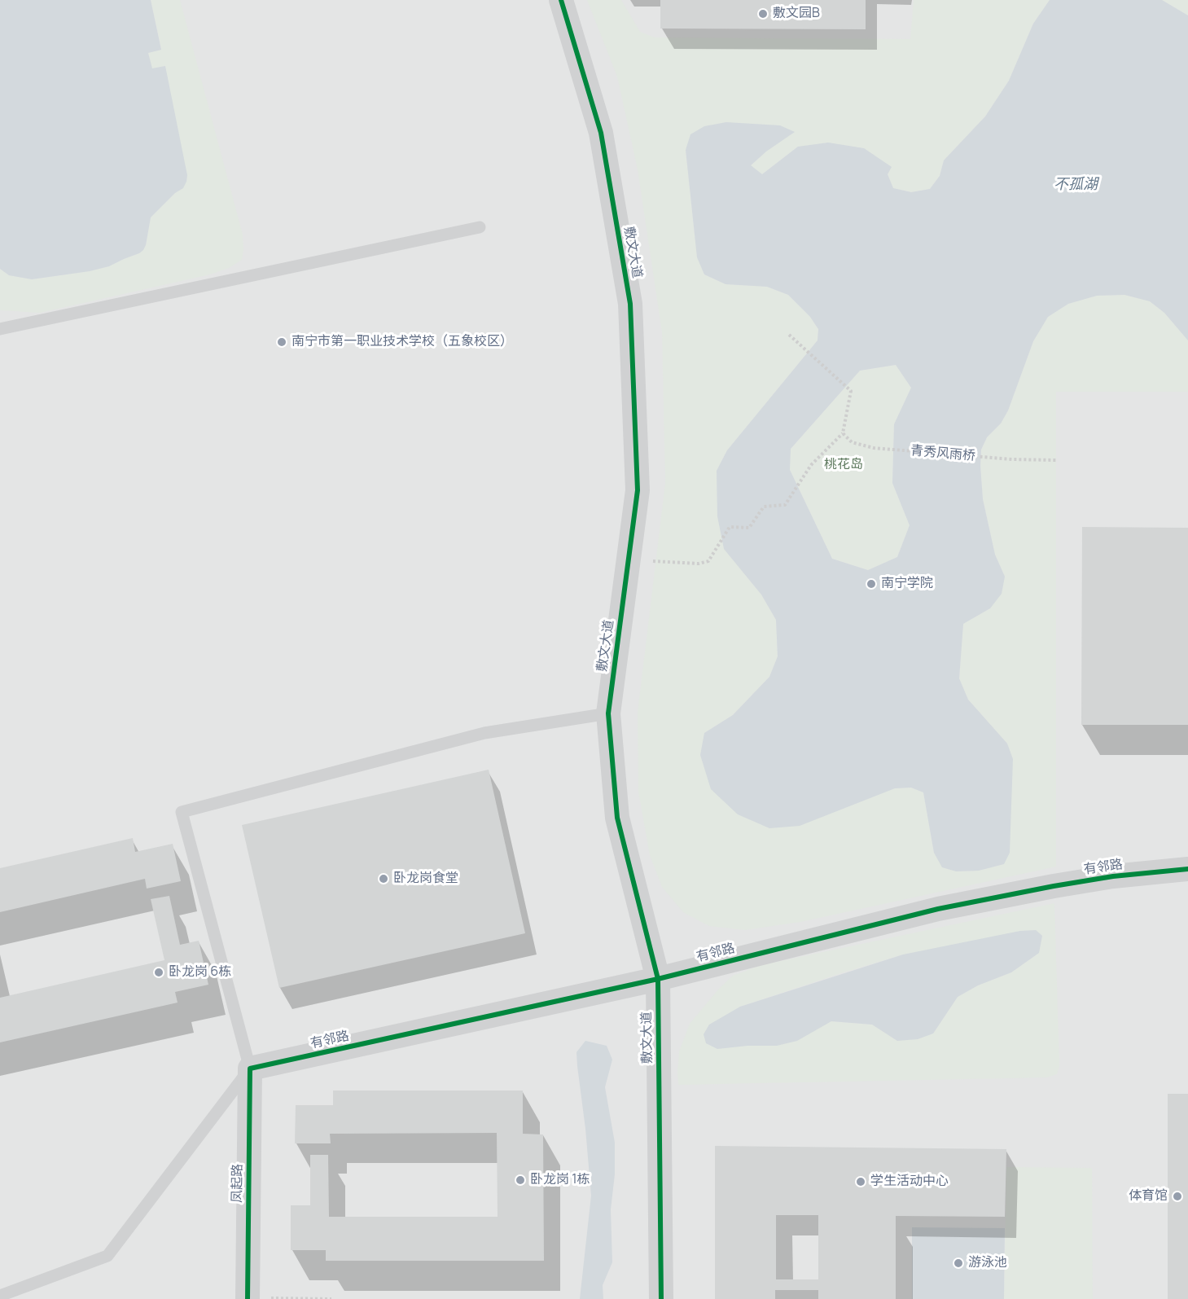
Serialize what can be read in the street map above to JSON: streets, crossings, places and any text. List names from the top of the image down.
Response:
{
  "streets": {
    "street": ["敷文大道", "有邻路", "凤起路"],
    "path": ["青秀风雨桥"]
  },
  "crossings": [
    ["敷文大道", "有邻路"],
    ["有邻路", "凤起路"]
  ],
  "water": ["不孤湖"],
  "parks": ["桃花岛"],
  "places": [
    "敷文园B",
    "南宁市第一职业技术学校（五象校区）",
    "南宁学院",
    "卧龙岗食堂",
    "卧龙岗 6栋",
    "卧龙岗 1栋",
    "学生活动中心",
    "体育馆",
    "游泳池"
  ]
}
